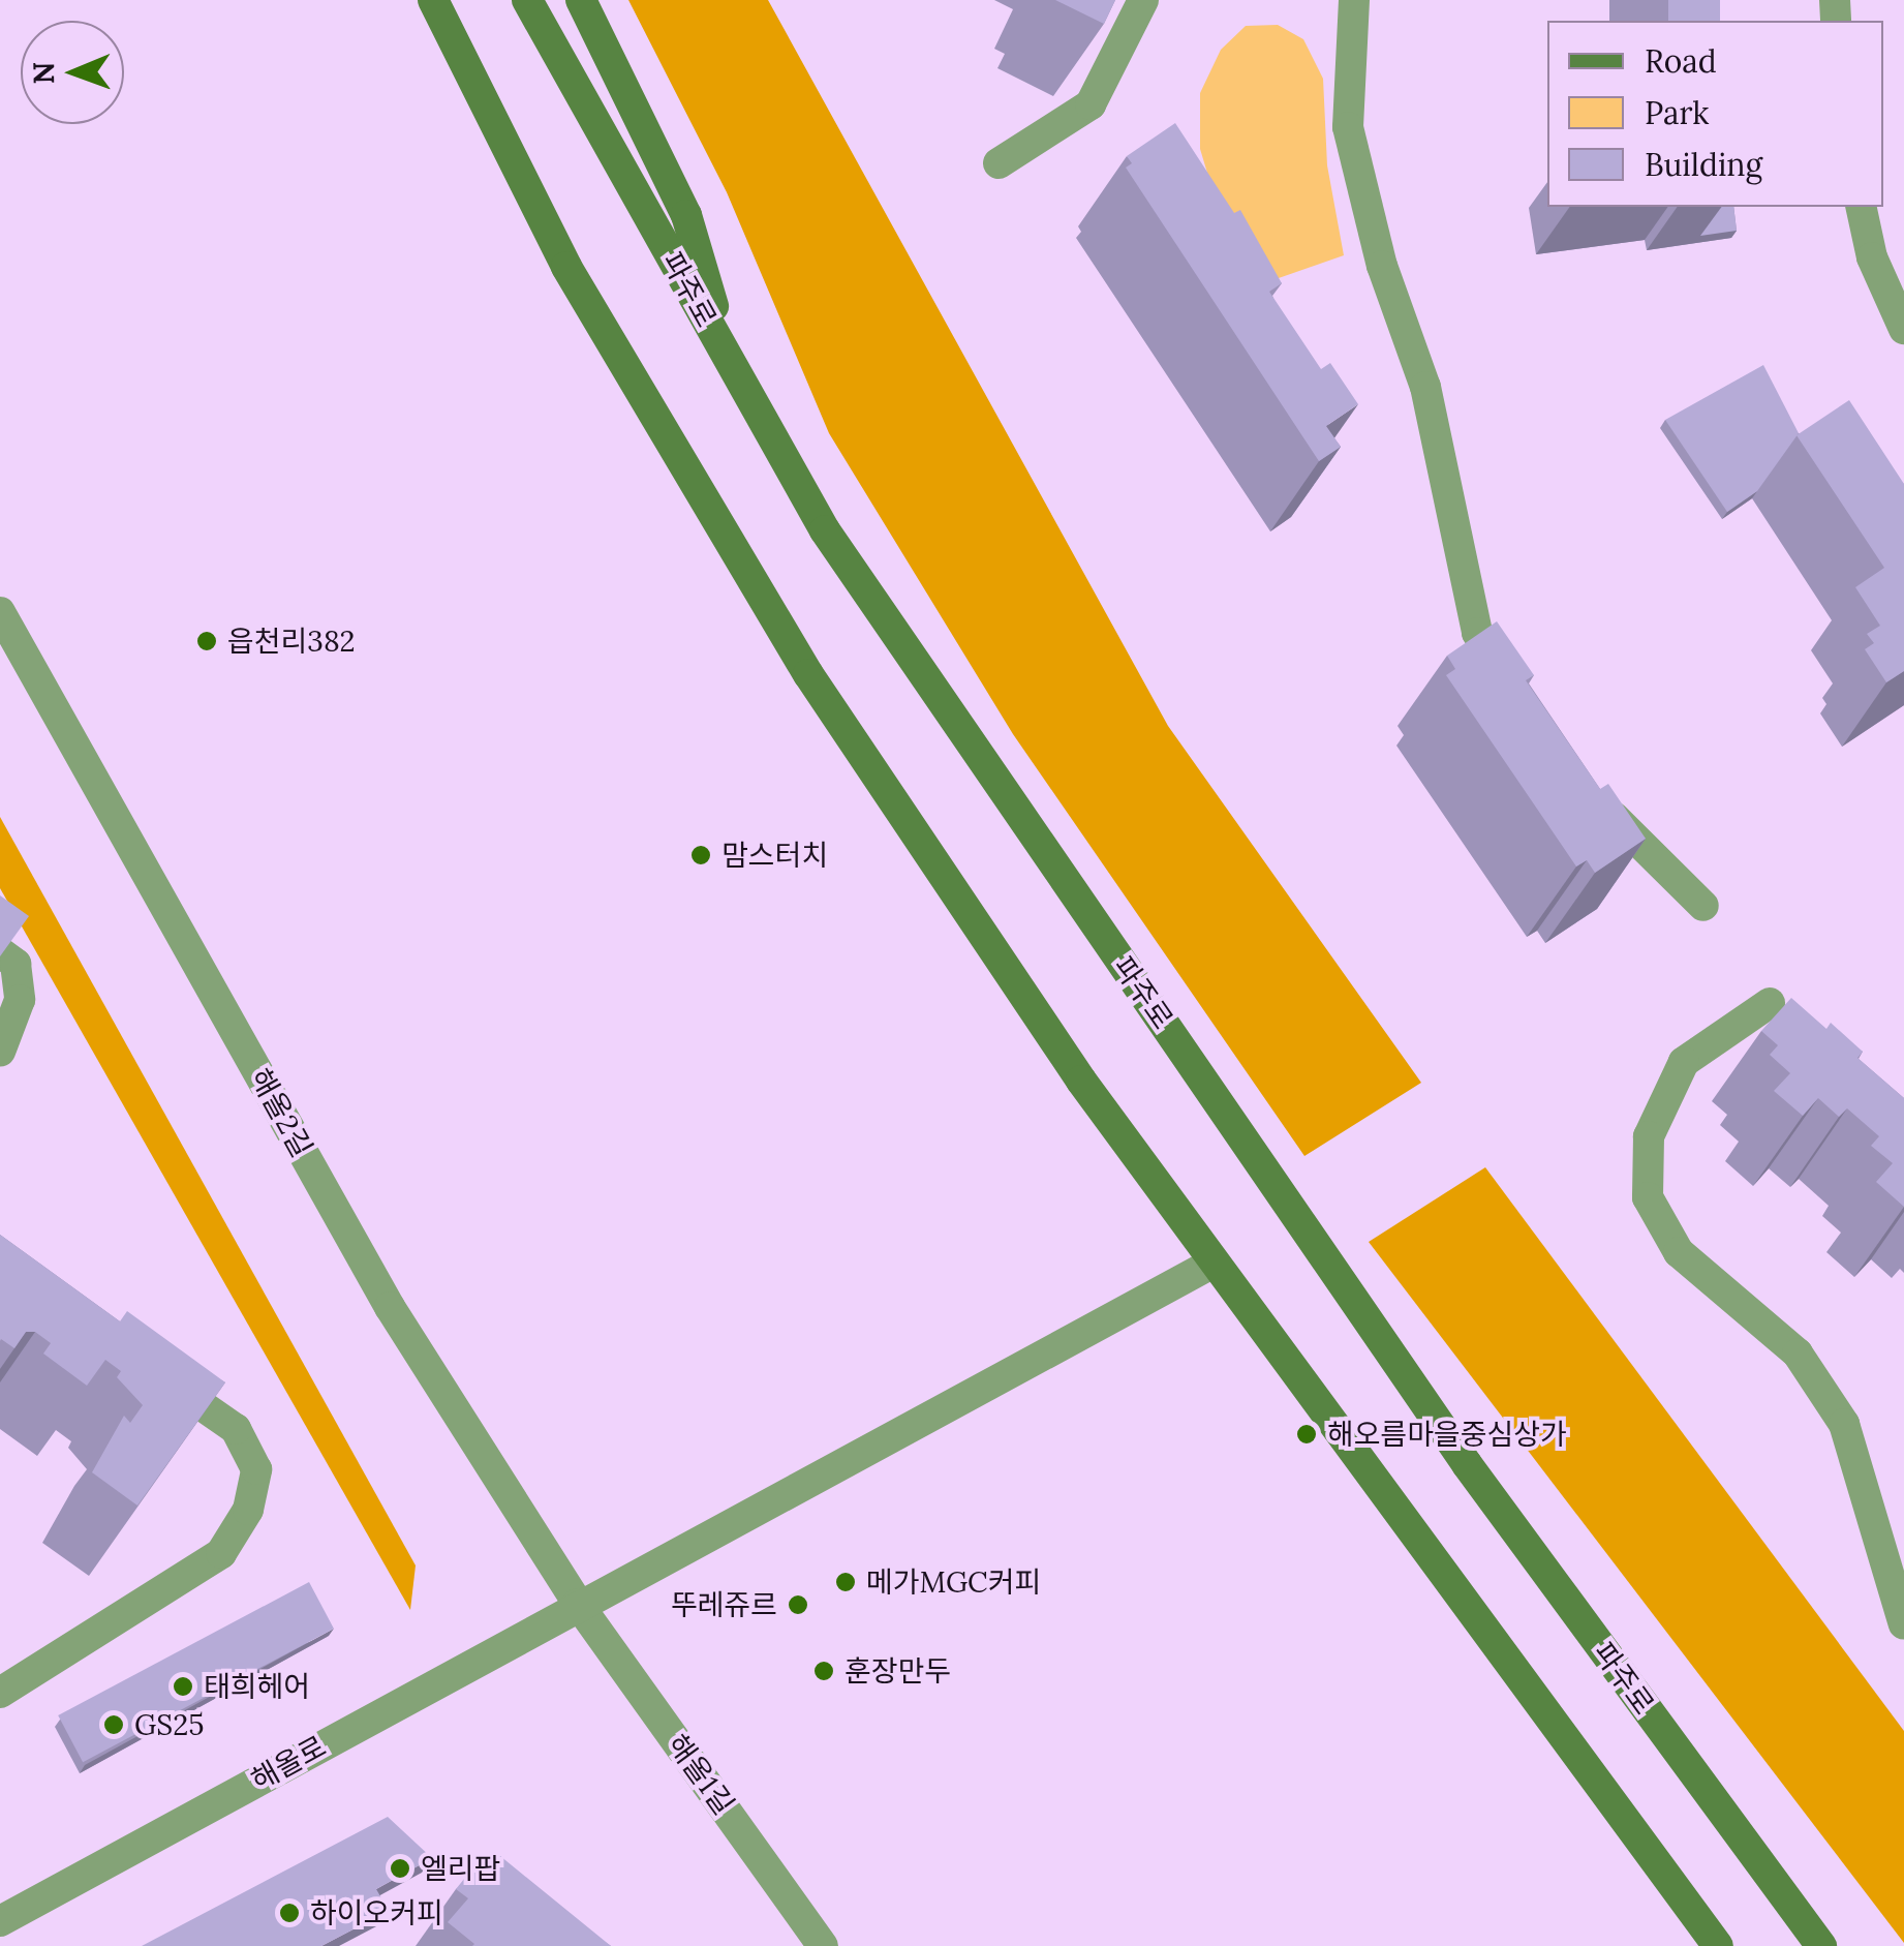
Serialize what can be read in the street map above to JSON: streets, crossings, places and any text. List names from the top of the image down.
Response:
{
  "streets": {
    "main road": ["파주로"],
    "street": ["해올2길", "해올로", "해올1길"]
  },
  "crossings": [
    ["해올2길", "해올로"],
    ["해올2길", "해올1길"],
    ["해올로", "해올1길"]
  ],
  "places": [
    "읍천리382",
    "맘스터치",
    "해오름마을중심상가",
    "메가MGC커피",
    "뚜레쥬르",
    "훈장만두",
    "태희헤어",
    "GS25",
    "엘리팝",
    "하이오커피"
  ],
  "legend": ["Road", "Park", "Building"],
  "north": "left"
}
